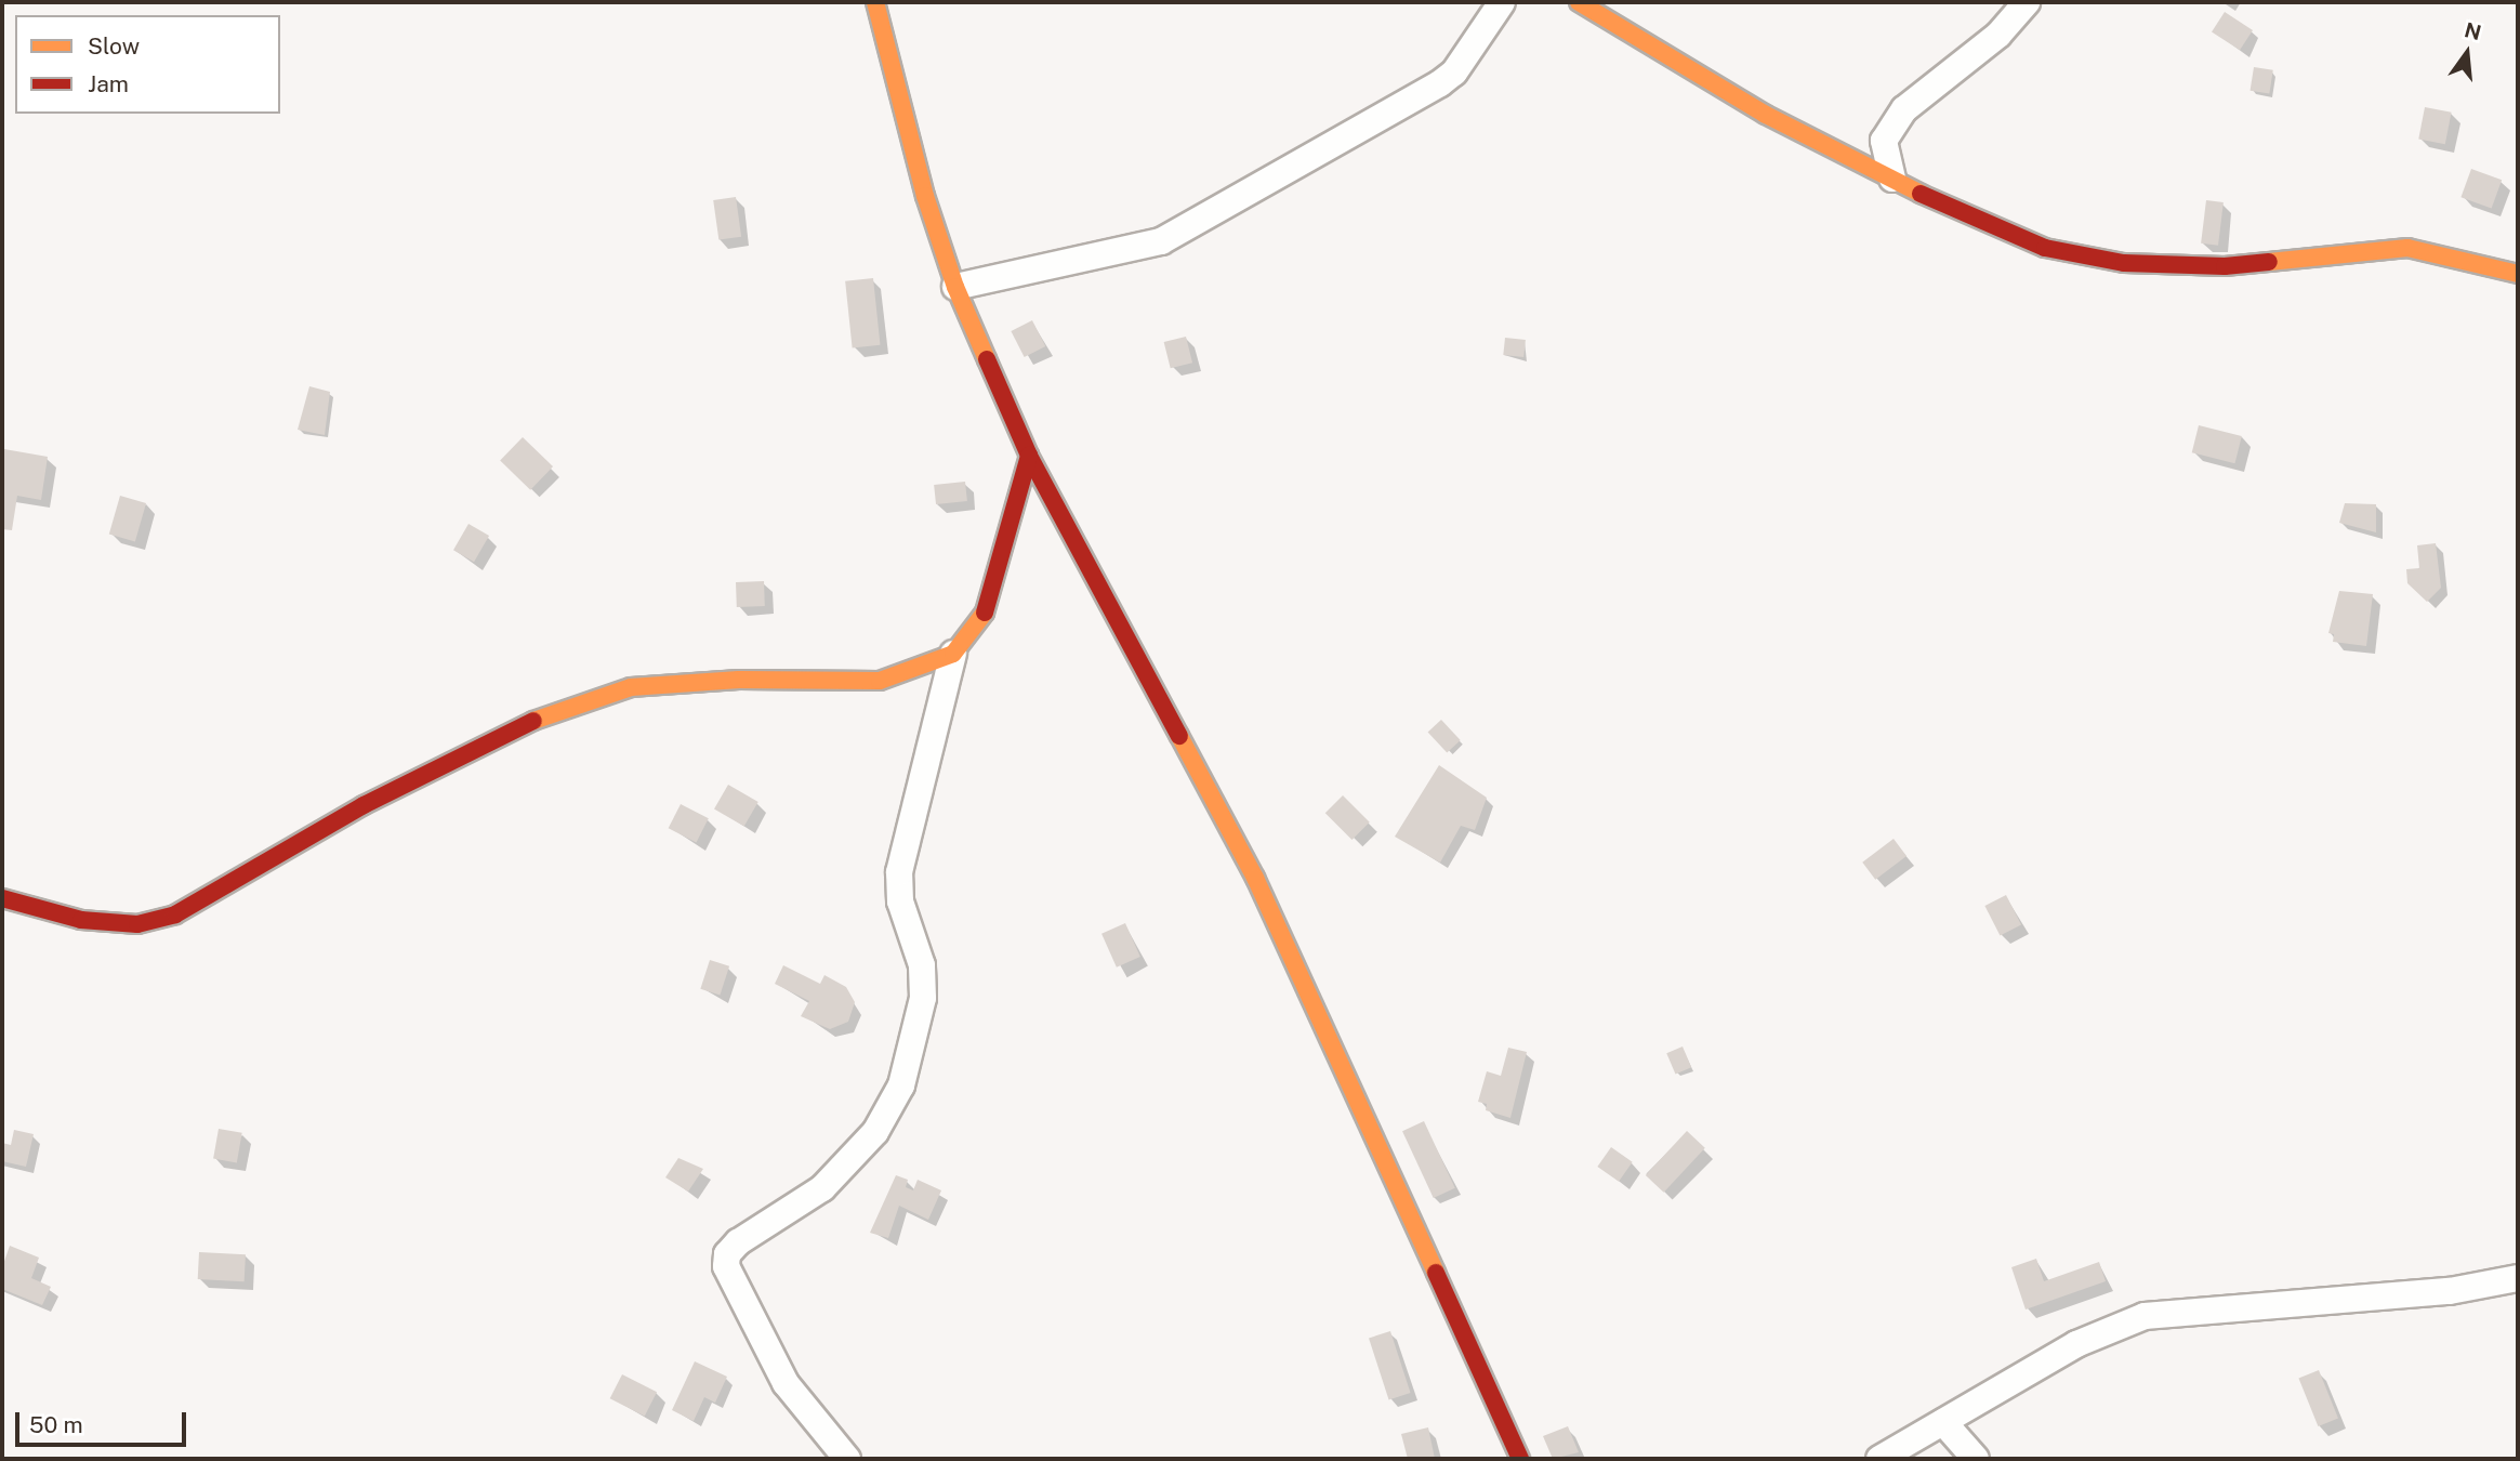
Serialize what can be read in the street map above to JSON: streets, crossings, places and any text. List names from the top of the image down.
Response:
{
  "legend": ["Slow", "Jam"],
  "scale_bar": "50 m",
  "north": "top"
}
